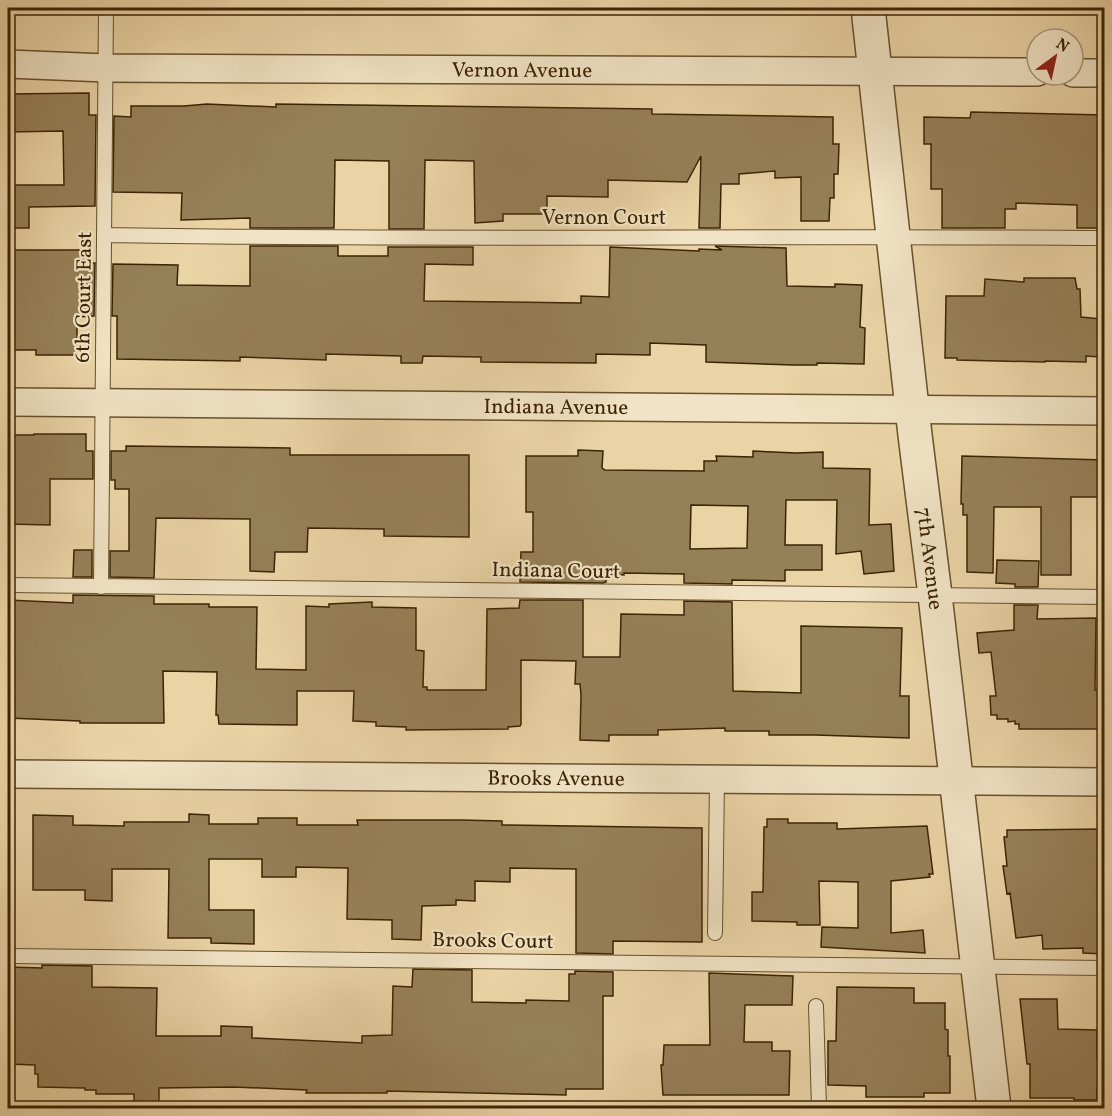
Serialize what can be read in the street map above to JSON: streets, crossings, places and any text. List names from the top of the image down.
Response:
{
  "streets": {
    "street": [
      "Vernon Avenue",
      "Indiana Avenue",
      "7th Avenue",
      "Brooks Avenue"
    ],
    "lane": [
      "Vernon Court",
      "6th Court East",
      "Indiana Court",
      "Brooks Court"
    ]
  },
  "crossings": [
    ["Vernon Avenue", "6th Court East"],
    ["Vernon Avenue", "7th Avenue"],
    ["Vernon Court", "6th Court East"],
    ["Vernon Court", "7th Avenue"],
    ["6th Court East", "Indiana Avenue"],
    ["6th Court East", "Indiana Court"],
    ["Indiana Avenue", "7th Avenue"],
    ["7th Avenue", "Indiana Court"],
    ["7th Avenue", "Brooks Avenue"],
    ["7th Avenue", "Brooks Court"]
  ],
  "north": "top right"
}
